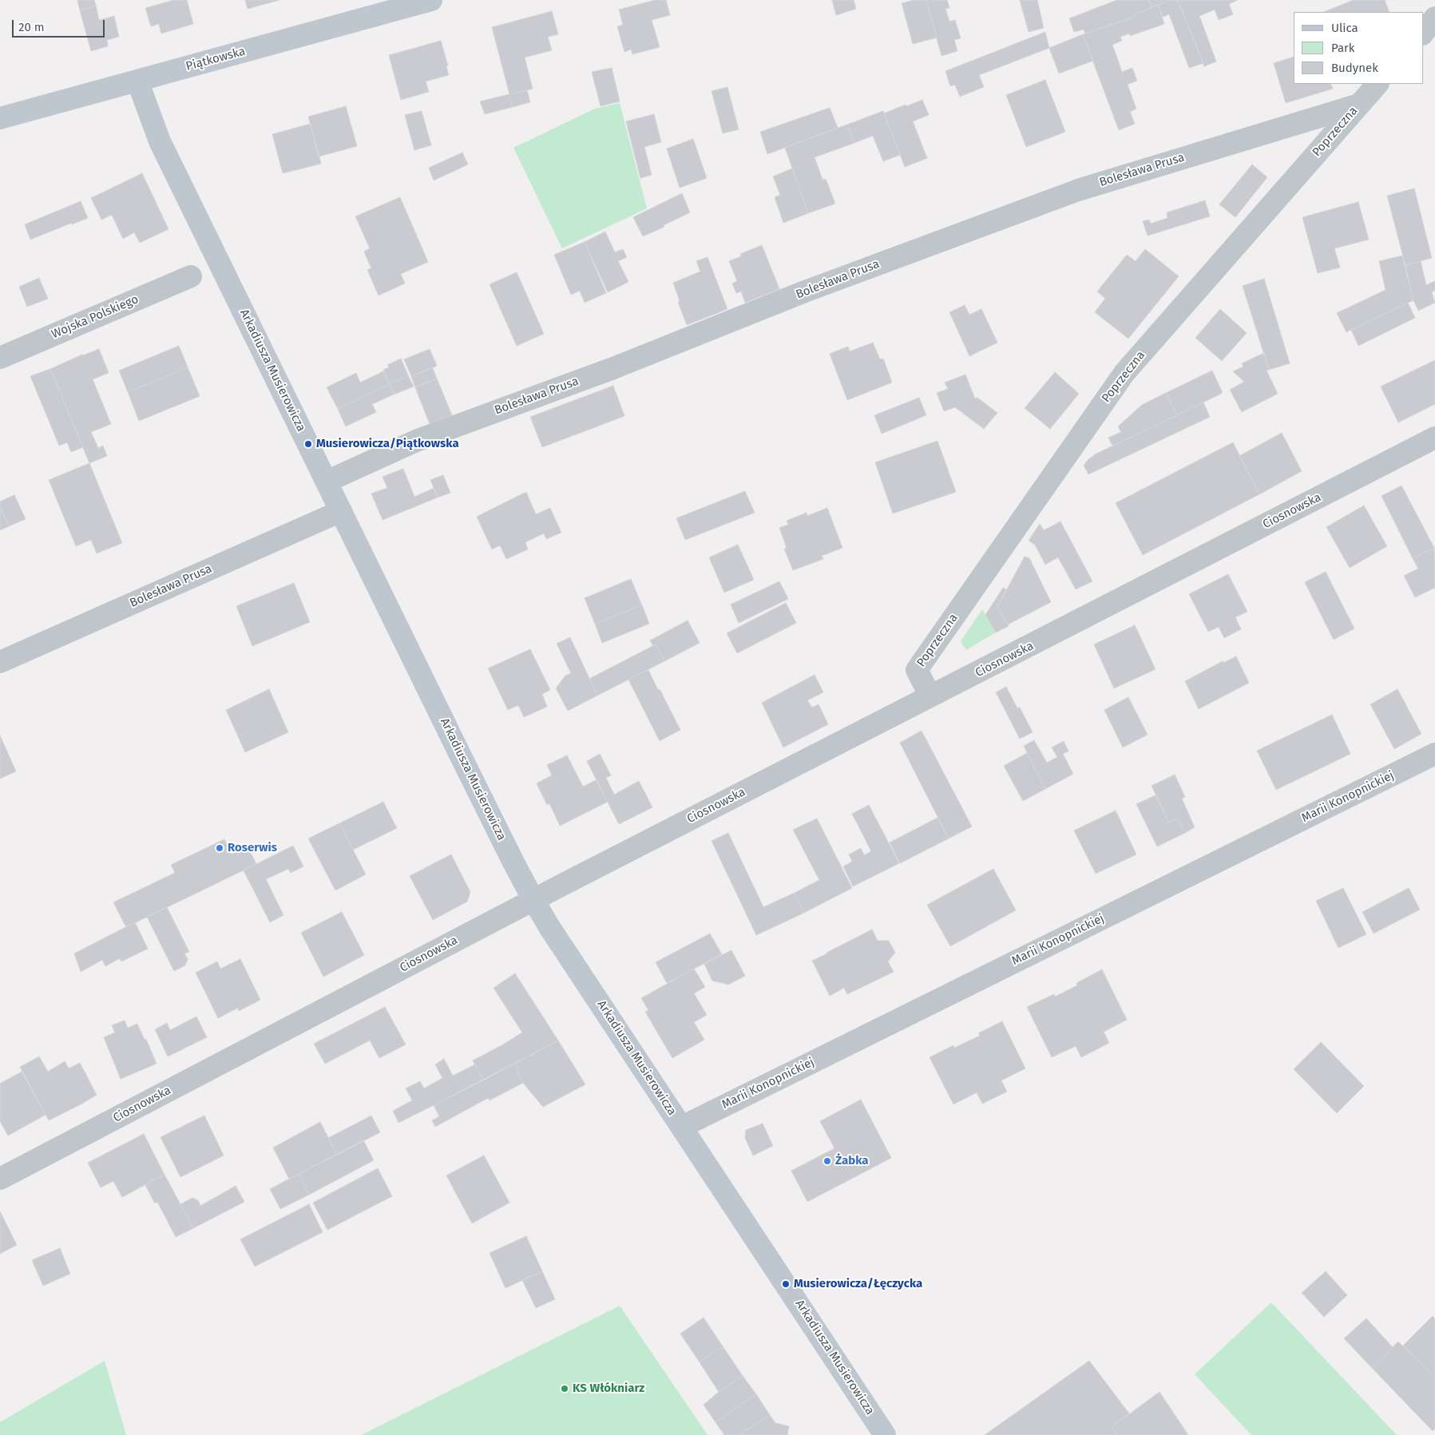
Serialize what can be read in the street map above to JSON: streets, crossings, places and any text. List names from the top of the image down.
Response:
{
  "streets": {
    "street": [
      "Piątkowska",
      "Poprzeczna",
      "Bolesława Prusa",
      "Wojska Polskiego",
      "Arkadiusza Musierowicza",
      "Ciosnowska",
      "Marii Konopnickiej"
    ]
  },
  "crossings": [
    ["Piątkowska", "Arkadiusza Musierowicza"],
    ["Poprzeczna", "Bolesława Prusa"],
    ["Poprzeczna", "Ciosnowska"],
    ["Bolesława Prusa", "Arkadiusza Musierowicza"],
    ["Arkadiusza Musierowicza", "Ciosnowska"],
    ["Arkadiusza Musierowicza", "Marii Konopnickiej"]
  ],
  "places": [
    "Musierowicza/Piątkowska",
    "Roserwis",
    "Żabka",
    "Musierowicza/Łęczycka",
    "KS Włókniarz"
  ],
  "legend": ["Ulica", "Park", "Budynek"],
  "scale_bar": "20 m"
}
